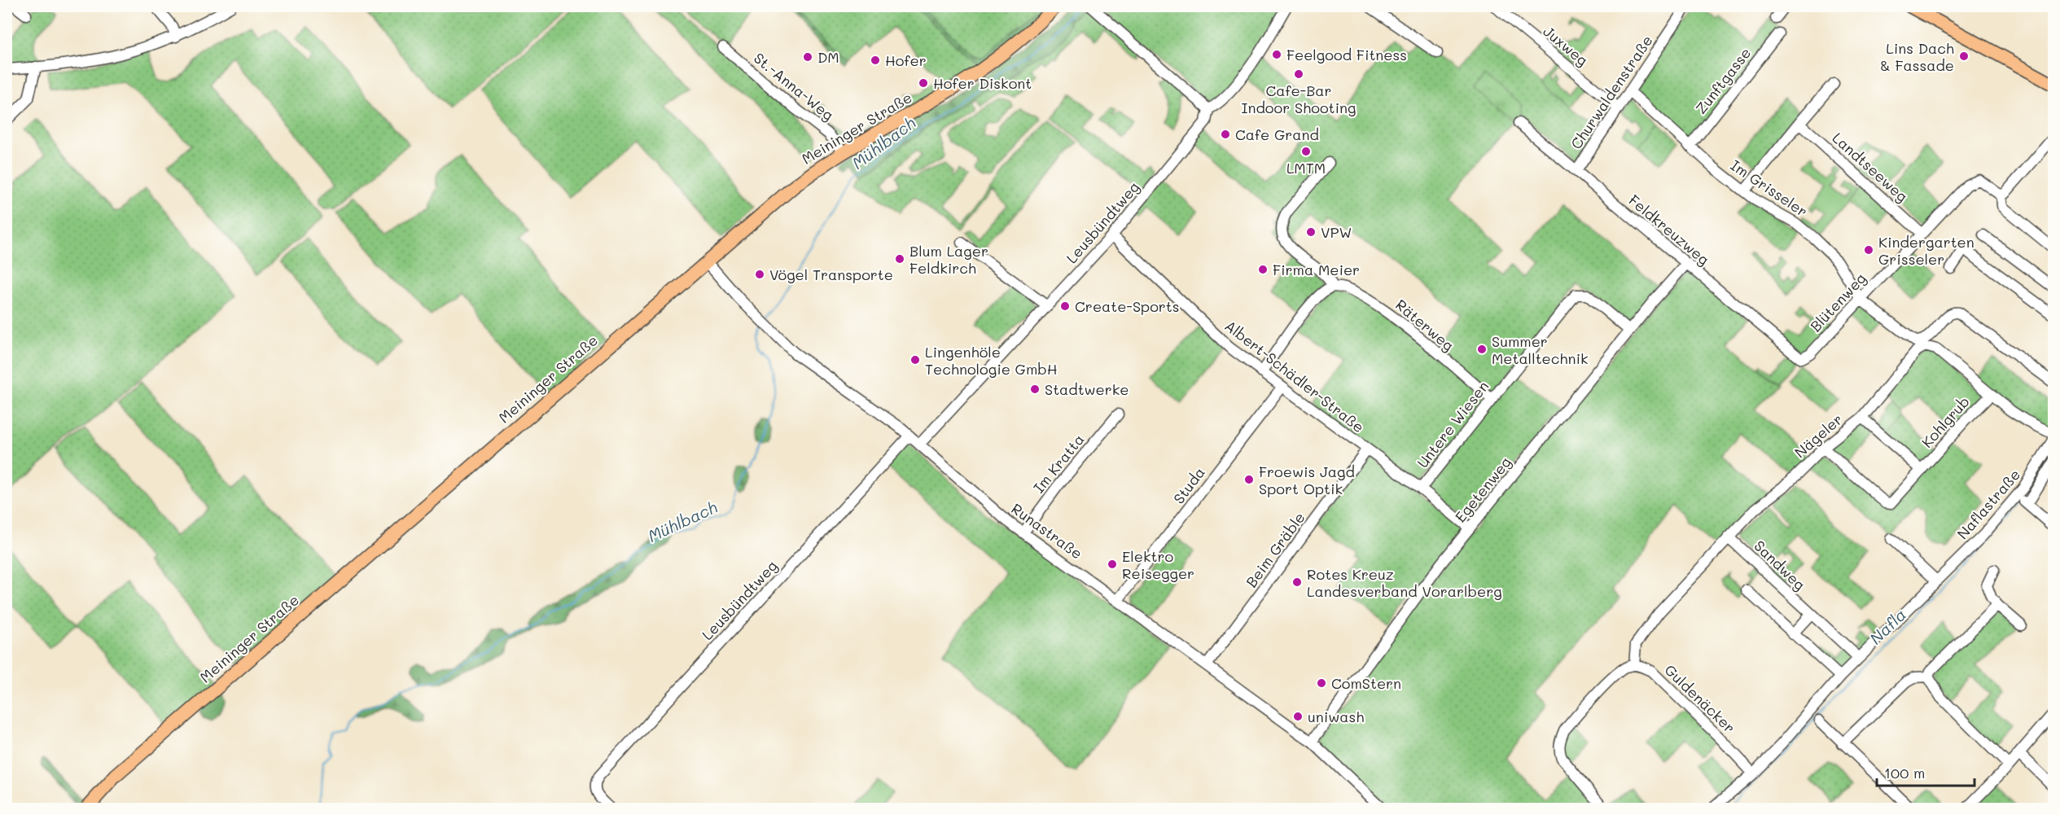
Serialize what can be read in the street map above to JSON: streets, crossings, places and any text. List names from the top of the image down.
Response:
{
  "streets": {
    "main road": ["Meininger Straße"],
    "street": [
      "Juxweg",
      "Zunftgasse",
      "St.-Anna-Weg",
      "Churwaldenstraße",
      "Landtseeweg",
      "Im Grisseler",
      "Leusbündtweg",
      "Feldkreuzweg",
      "Blütenweg",
      "Räterweg",
      "Albert-Schädler-Straße",
      "Kohlgrub",
      "Untere Wiesen",
      "Nägeler",
      "Im Kratta",
      "Studa",
      "Egetenweg",
      "Naflastraße",
      "Runastraße",
      "Beim Gräble",
      "Sandweg",
      "Guldenäcker"
    ]
  },
  "crossings": [
    ["Juxweg", "Churwaldenstraße"],
    ["Zunftgasse", "Im Grisseler"],
    ["St.-Anna-Weg", "Meininger Straße"],
    ["Churwaldenstraße", "Im Grisseler"],
    ["Churwaldenstraße", "Feldkreuzweg"],
    ["Meininger Straße", "Runastraße"],
    ["Landtseeweg", "Blütenweg"],
    ["Im Grisseler", "Blütenweg"],
    ["Leusbündtweg", "Albert-Schädler-Straße"],
    ["Leusbündtweg", "Runastraße"],
    ["Feldkreuzweg", "Blütenweg"],
    ["Feldkreuzweg", "Egetenweg"],
    ["Räterweg", "Untere Wiesen"],
    ["Albert-Schädler-Straße", "Untere Wiesen"],
    ["Albert-Schädler-Straße", "Studa"],
    ["Albert-Schädler-Straße", "Egetenweg"],
    ["Albert-Schädler-Straße", "Beim Gräble"],
    ["Kohlgrub", "Nägeler"],
    ["Untere Wiesen", "Egetenweg"],
    ["Nägeler", "Sandweg"],
    ["Nägeler", "Guldenäcker"],
    ["Im Kratta", "Runastraße"],
    ["Studa", "Runastraße"],
    ["Egetenweg", "Runastraße"],
    ["Naflastraße", "Sandweg"],
    ["Naflastraße", "Guldenäcker"],
    ["Runastraße", "Beim Gräble"]
  ],
  "water": ["Mühlbach", "Nafla"],
  "places": [
    "Feelgood Fitness",
    "Lins Dach & Fassade",
    "DM",
    "Hofer",
    "Cafe-Bar Indoor Shooting",
    "Hofer Diskont",
    "Cafe Grand",
    "LMTM",
    "VPW",
    "Kindergarten Grisseler",
    "Blum Lager Feldkirch",
    "Firma Meier",
    "Vögel Transporte",
    "Create-Sports",
    "Summer Metalltechnik",
    "Lingenhöle Technologie GmbH",
    "Stadtwerke",
    "Froewis Jagd Sport Optik",
    "Elektro Reisegger",
    "Rotes Kreuz Landesverband Vorarlberg",
    "ComStern",
    "uniwash"
  ],
  "scale_bar": "100 m"
}
